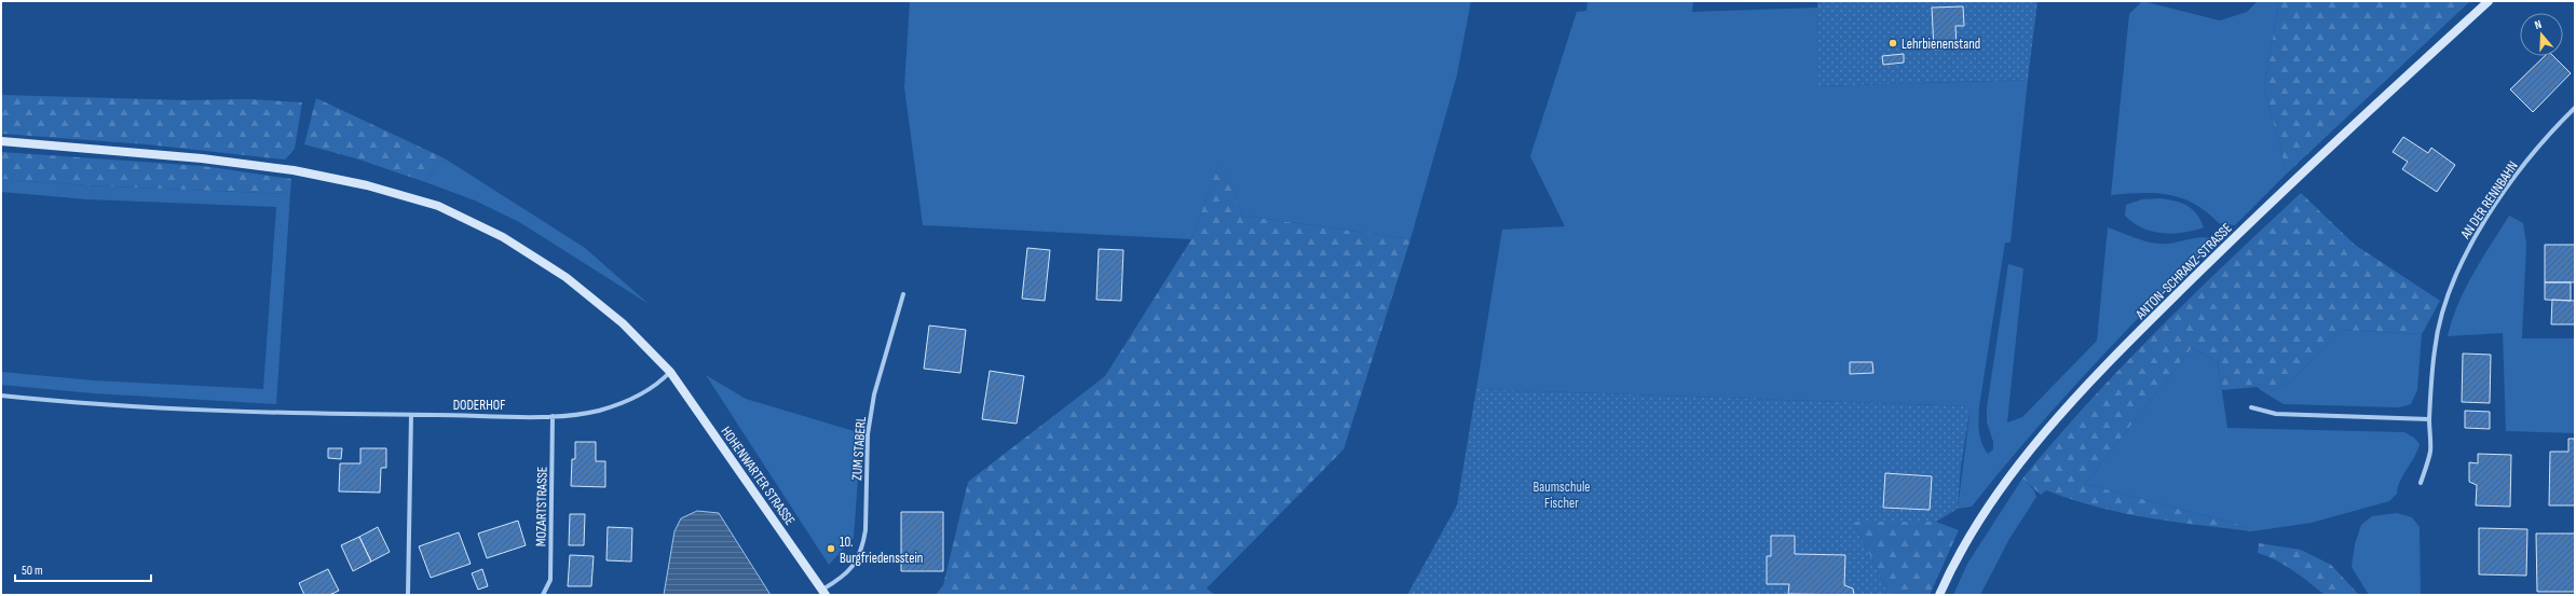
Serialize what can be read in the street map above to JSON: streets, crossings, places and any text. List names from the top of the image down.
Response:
{
  "streets": {
    "street": [
      "AN DER RENNBAHN",
      "ANTON-SCHRANZ-STRASSE",
      "DODERHOF",
      "ZUM STABERL",
      "HOHENWARTER STRASSE",
      "MOZARTSTRASSE"
    ]
  },
  "crossings": [
    ["DODERHOF", "HOHENWARTER STRASSE"],
    ["DODERHOF", "MOZARTSTRASSE"],
    ["ZUM STABERL", "HOHENWARTER STRASSE"]
  ],
  "parks": ["Baumschule Fischer"],
  "places": ["Lehrbienenstand", "10. Burgfriedensstein"],
  "scale_bar": "50 m",
  "north": "top"
}
